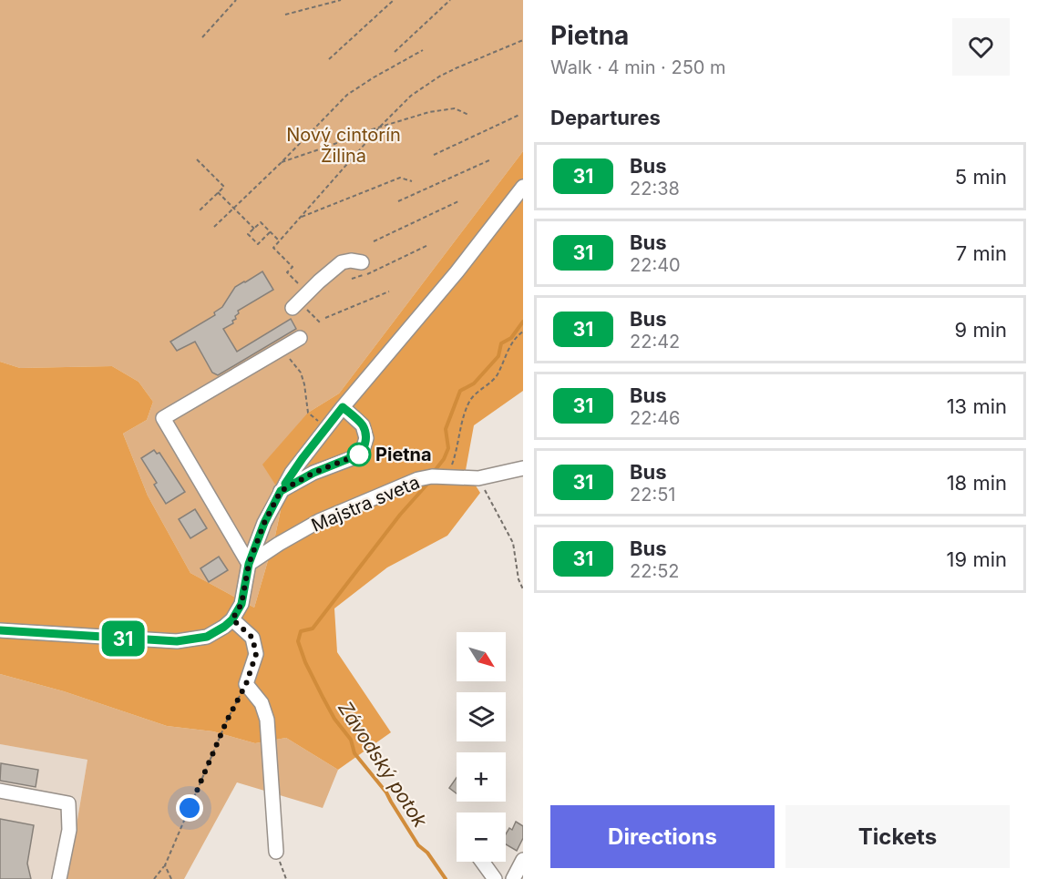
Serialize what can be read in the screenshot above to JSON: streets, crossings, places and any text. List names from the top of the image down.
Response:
{
  "streets": {
    "street": ["Majstra sveta"]
  },
  "water": ["Závodský potok"],
  "parks": ["Nový cintorín Žilina"],
  "places": ["Pietna"],
  "lines": ["bus line 31"],
  "north": "bottom right",
  "page": {
    "on_map": "31",
    "heading": [
      ["Pietna", "Walk · 4 min · 250 m"],
      "Departures"
    ],
    "list": [
      {
        "mark": "31",
        "name": "Bus",
        "note": "22:38",
        "value": "5 min"
      },
      {
        "mark": "31",
        "name": "Bus",
        "note": "22:40",
        "value": "7 min"
      },
      {
        "mark": "31",
        "name": "Bus",
        "note": "22:42",
        "value": "9 min"
      },
      {
        "mark": "31",
        "name": "Bus",
        "note": "22:46",
        "value": "13 min"
      },
      {
        "mark": "31",
        "name": "Bus",
        "note": "22:51",
        "value": "18 min"
      },
      {
        "mark": "31",
        "name": "Bus",
        "note": "22:52",
        "value": "19 min"
      }
    ],
    "map_buttons": ["+", "−"],
    "buttons": ["Directions", "Tickets"]
  }
}
